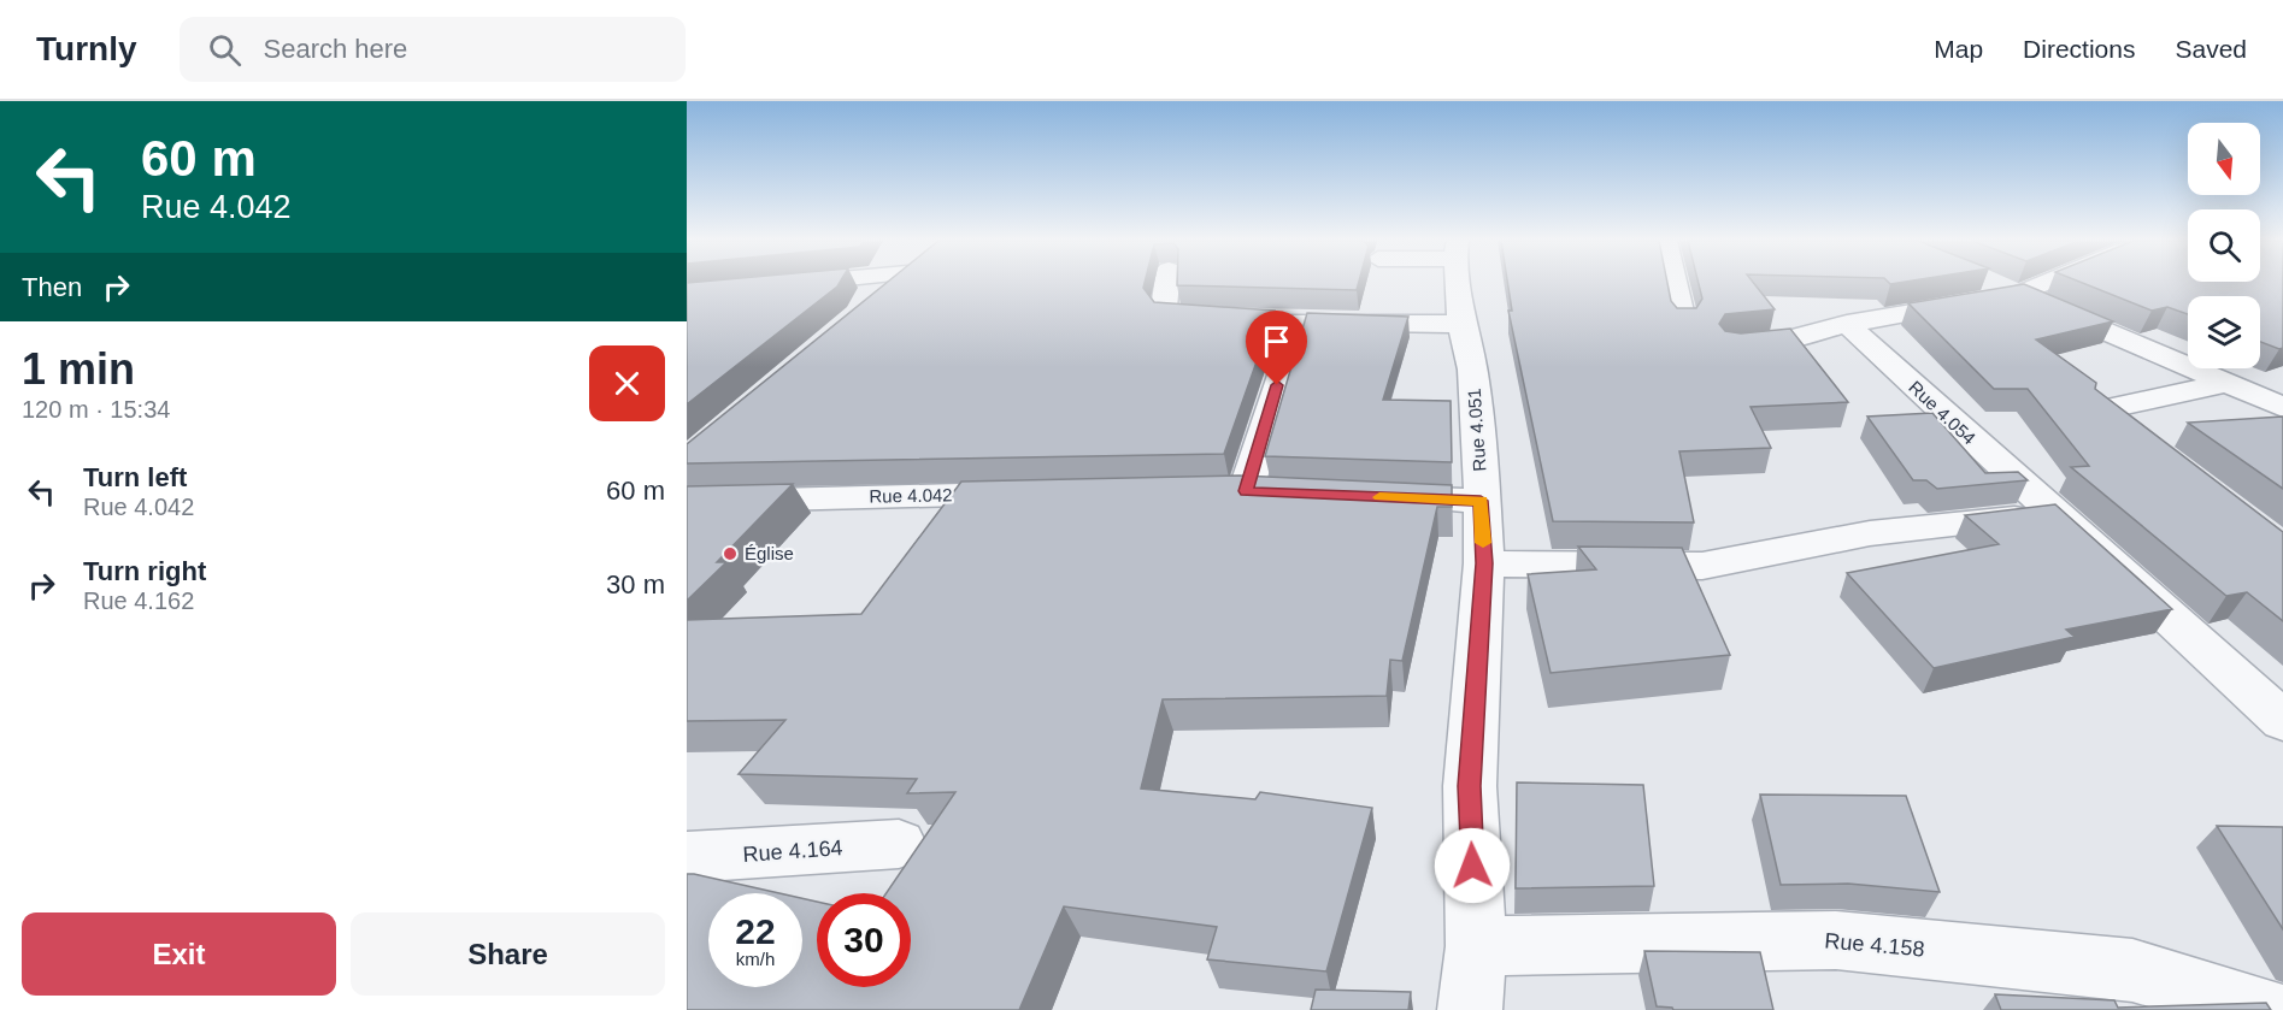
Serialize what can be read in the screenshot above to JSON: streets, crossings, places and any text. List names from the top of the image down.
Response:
{
  "streets": {
    "street": [
      "Rue 4.054",
      "Rue 4.051",
      "Rue 4.042",
      "Rue 4.164",
      "Rue 4.158"
    ]
  },
  "crossings": [
    ["Rue 4.051", "Rue 4.158"]
  ],
  "places": ["Église"],
  "north": "bottom",
  "page": {
    "header": "Turnly",
    "search": "Search here",
    "nav": ["Map", "Directions", "Saved"],
    "turn": ["60 m", "Rue 4.042"],
    "then": "Then",
    "heading": ["1 min", "120 m · 15:34"],
    "list": [
      {
        "name": "Turn left",
        "note": "Rue 4.042",
        "value": "60 m"
      },
      {
        "name": "Turn right",
        "note": "Rue 4.162",
        "value": "30 m"
      }
    ],
    "speed": "22 km/h",
    "limit": "30",
    "buttons": ["Exit", "Share"]
  }
}
